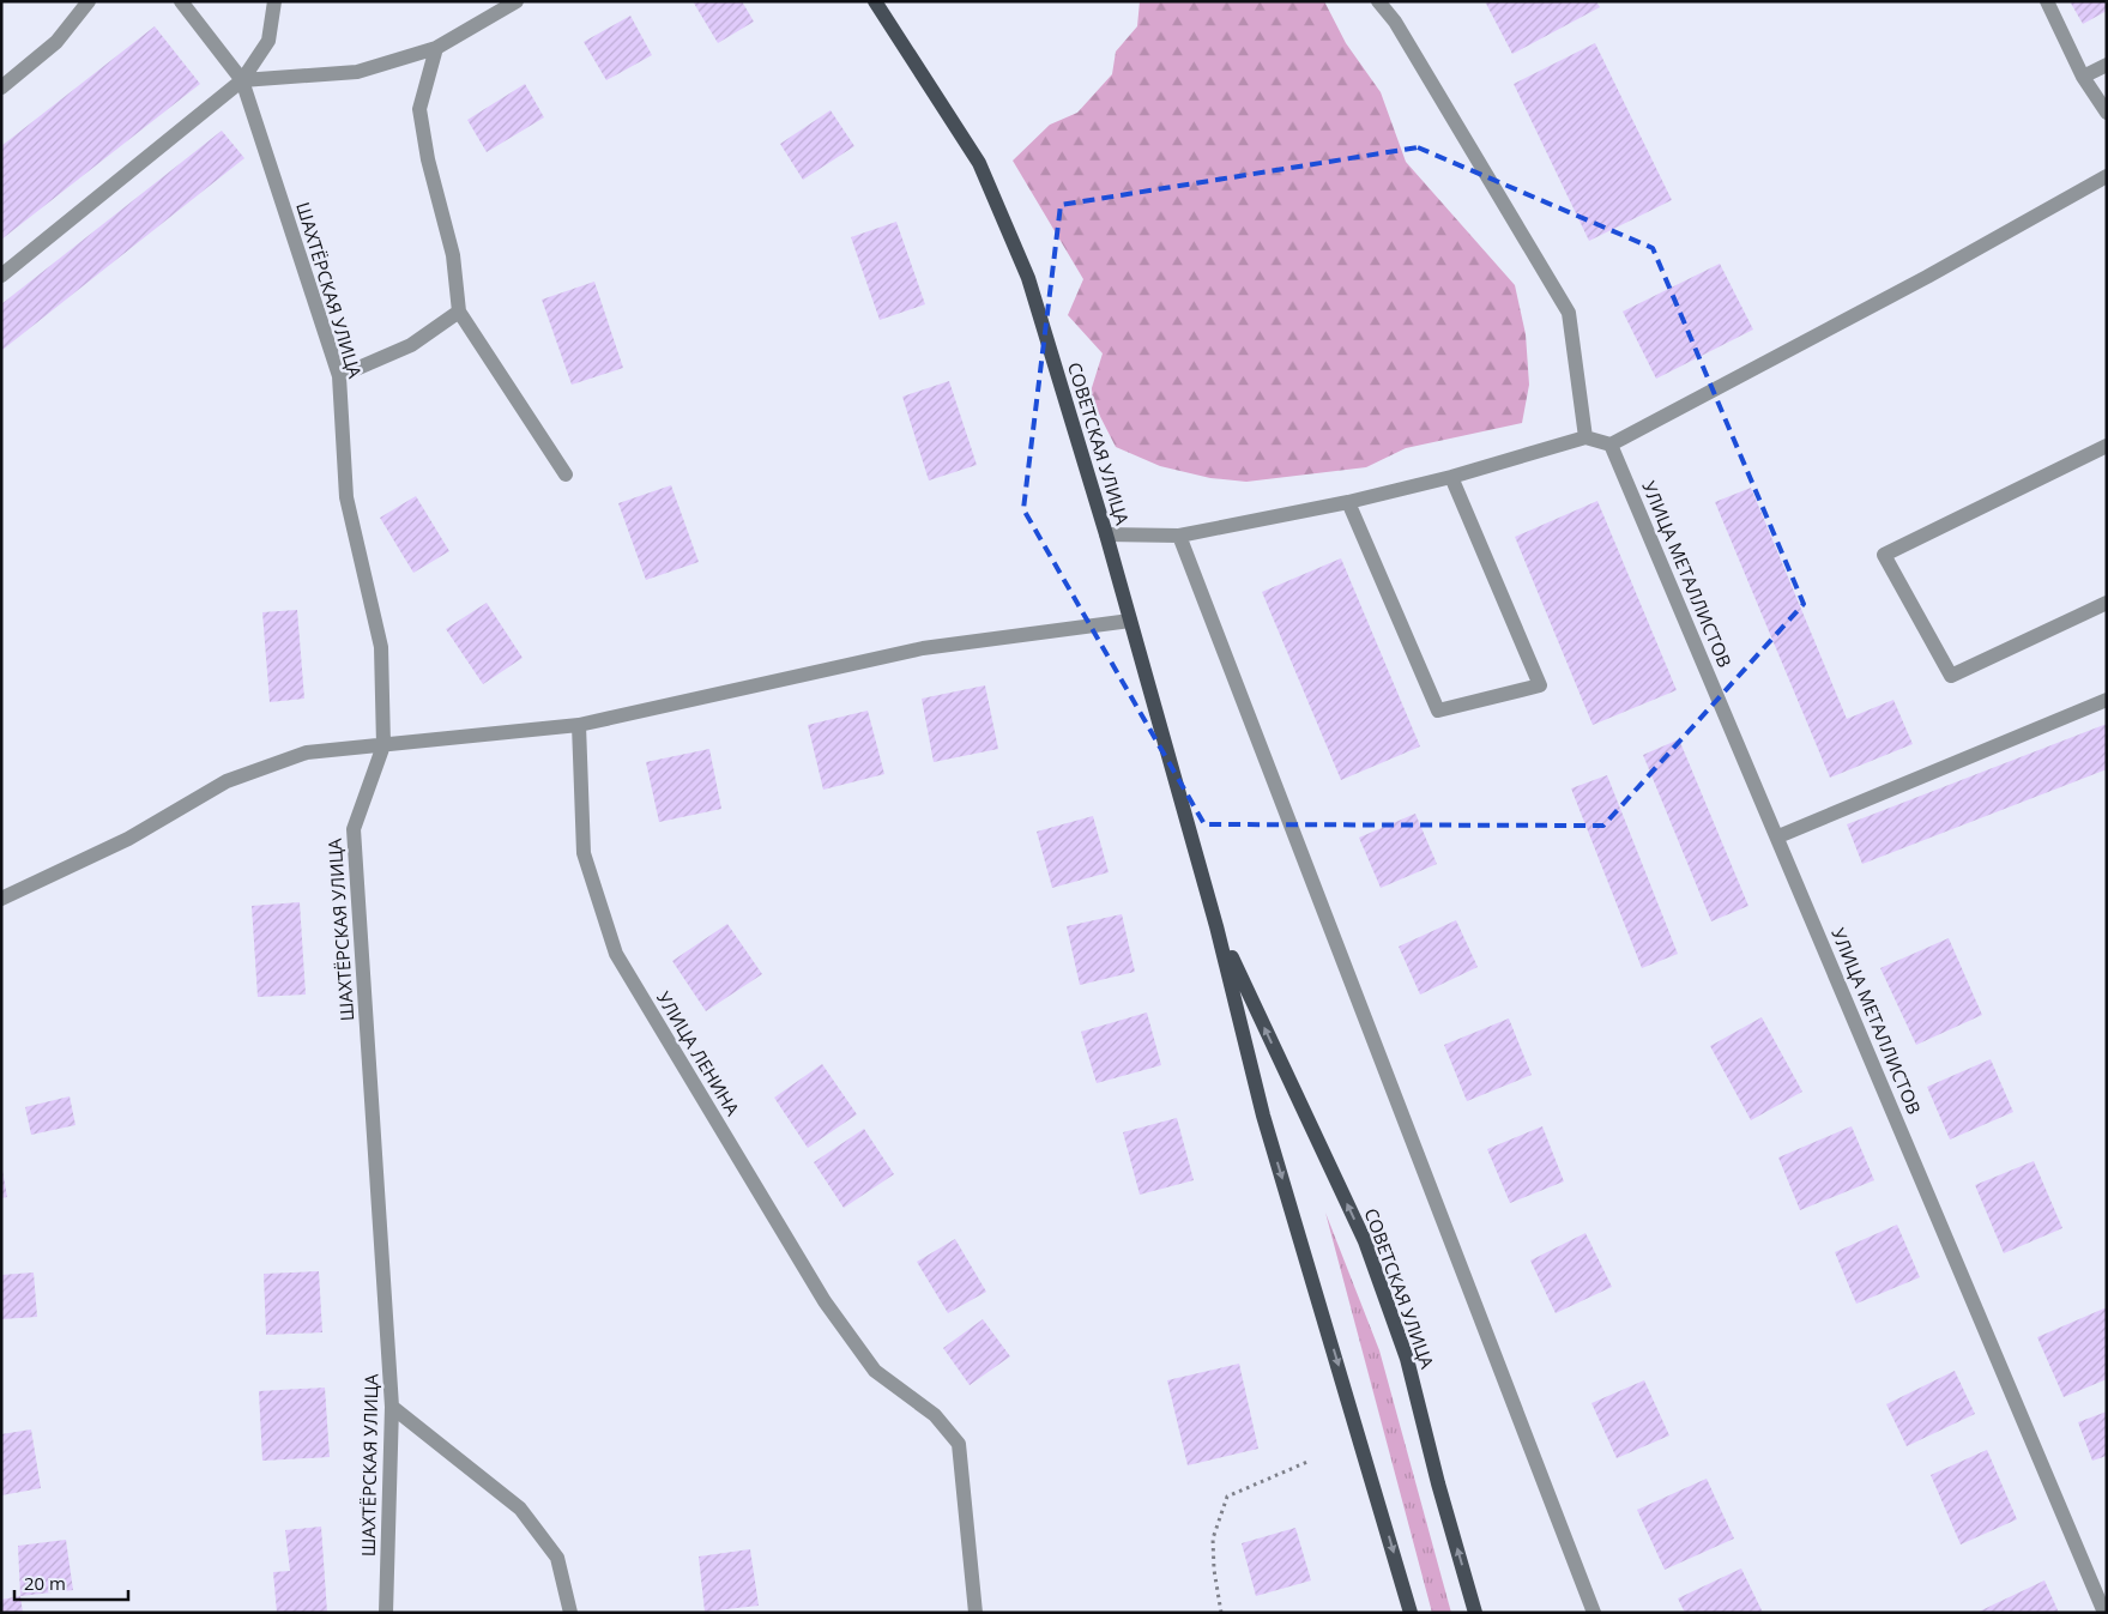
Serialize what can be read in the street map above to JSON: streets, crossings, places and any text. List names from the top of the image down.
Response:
{
  "streets": {
    "main road": ["СОВЕТСКАЯ УЛИЦА"],
    "street": ["ШАХТЁРСКАЯ УЛИЦА", "УЛИЦА МЕТАЛЛИСТОВ", "УЛИЦА ЛЕНИНА"]
  },
  "scale_bar": "20 m"
}
